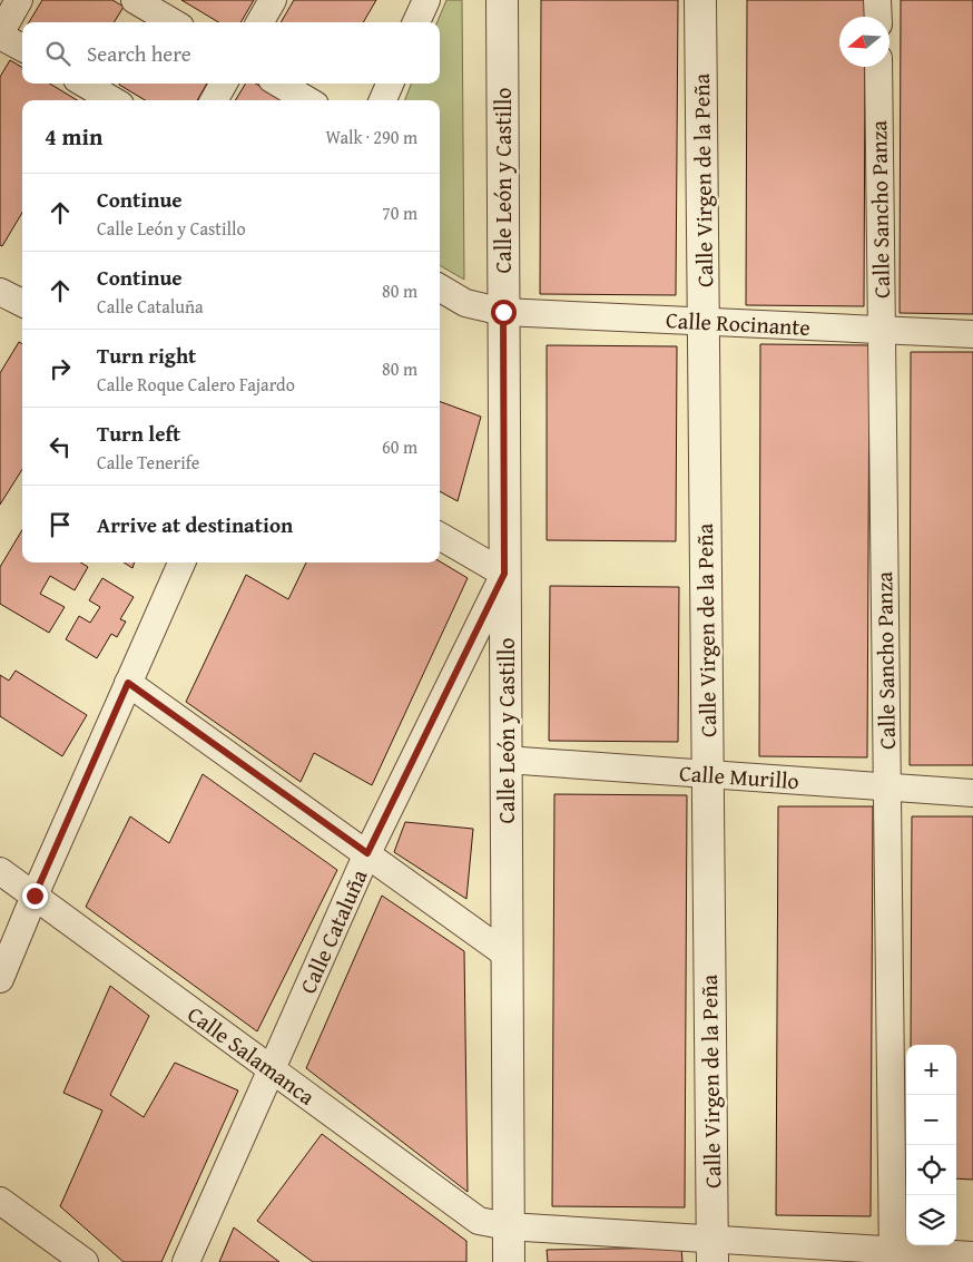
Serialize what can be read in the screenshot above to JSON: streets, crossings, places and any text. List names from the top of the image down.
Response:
{
  "streets": {
    "street": [
      "Calle León y Castillo",
      "Calle Virgen de la Peña",
      "Calle Sancho Panza",
      "Calle Rocinante",
      "Calle Murillo",
      "Calle Cataluña",
      "Calle Salamanca"
    ]
  },
  "crossings": [
    ["Calle León y Castillo", "Calle Rocinante"],
    ["Calle León y Castillo", "Calle Murillo"],
    ["Calle León y Castillo", "Calle Cataluña"],
    ["Calle León y Castillo", "Calle Salamanca"],
    ["Calle Virgen de la Peña", "Calle Rocinante"],
    ["Calle Virgen de la Peña", "Calle Murillo"],
    ["Calle Virgen de la Peña", "Calle Salamanca"],
    ["Calle Sancho Panza", "Calle Rocinante"],
    ["Calle Sancho Panza", "Calle Murillo"],
    ["Calle Sancho Panza", "Calle Salamanca"],
    ["Calle Cataluña", "Calle Salamanca"]
  ],
  "north": "left",
  "page": {
    "search": "Search here",
    "heading": ["4 min", "Walk · 290 m"],
    "list": [
      ["Continue", "Calle León y Castillo", "70 m"],
      ["Continue", "Calle Cataluña", "80 m"],
      ["Turn right", "Calle Roque Calero Fajardo", "80 m"],
      ["Turn left", "Calle Tenerife", "60 m"],
      "Arrive at destination"
    ],
    "map_buttons": ["+", "−"]
  }
}
